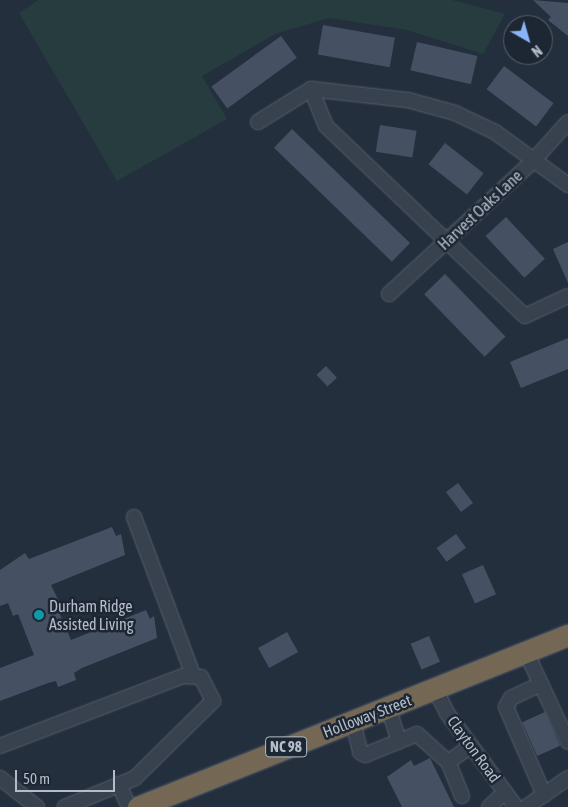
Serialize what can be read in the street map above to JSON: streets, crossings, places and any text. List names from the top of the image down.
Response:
{
  "streets": {
    "highway": ["Holloway Street", "NC 98"],
    "street": ["Harvest Oaks Lane", "Clayton Road"]
  },
  "crossings": [
    ["Holloway Street", "Clayton Road"]
  ],
  "places": ["Durham Ridge Assisted Living"],
  "scale_bar": "50 m",
  "north": "bottom right"
}
